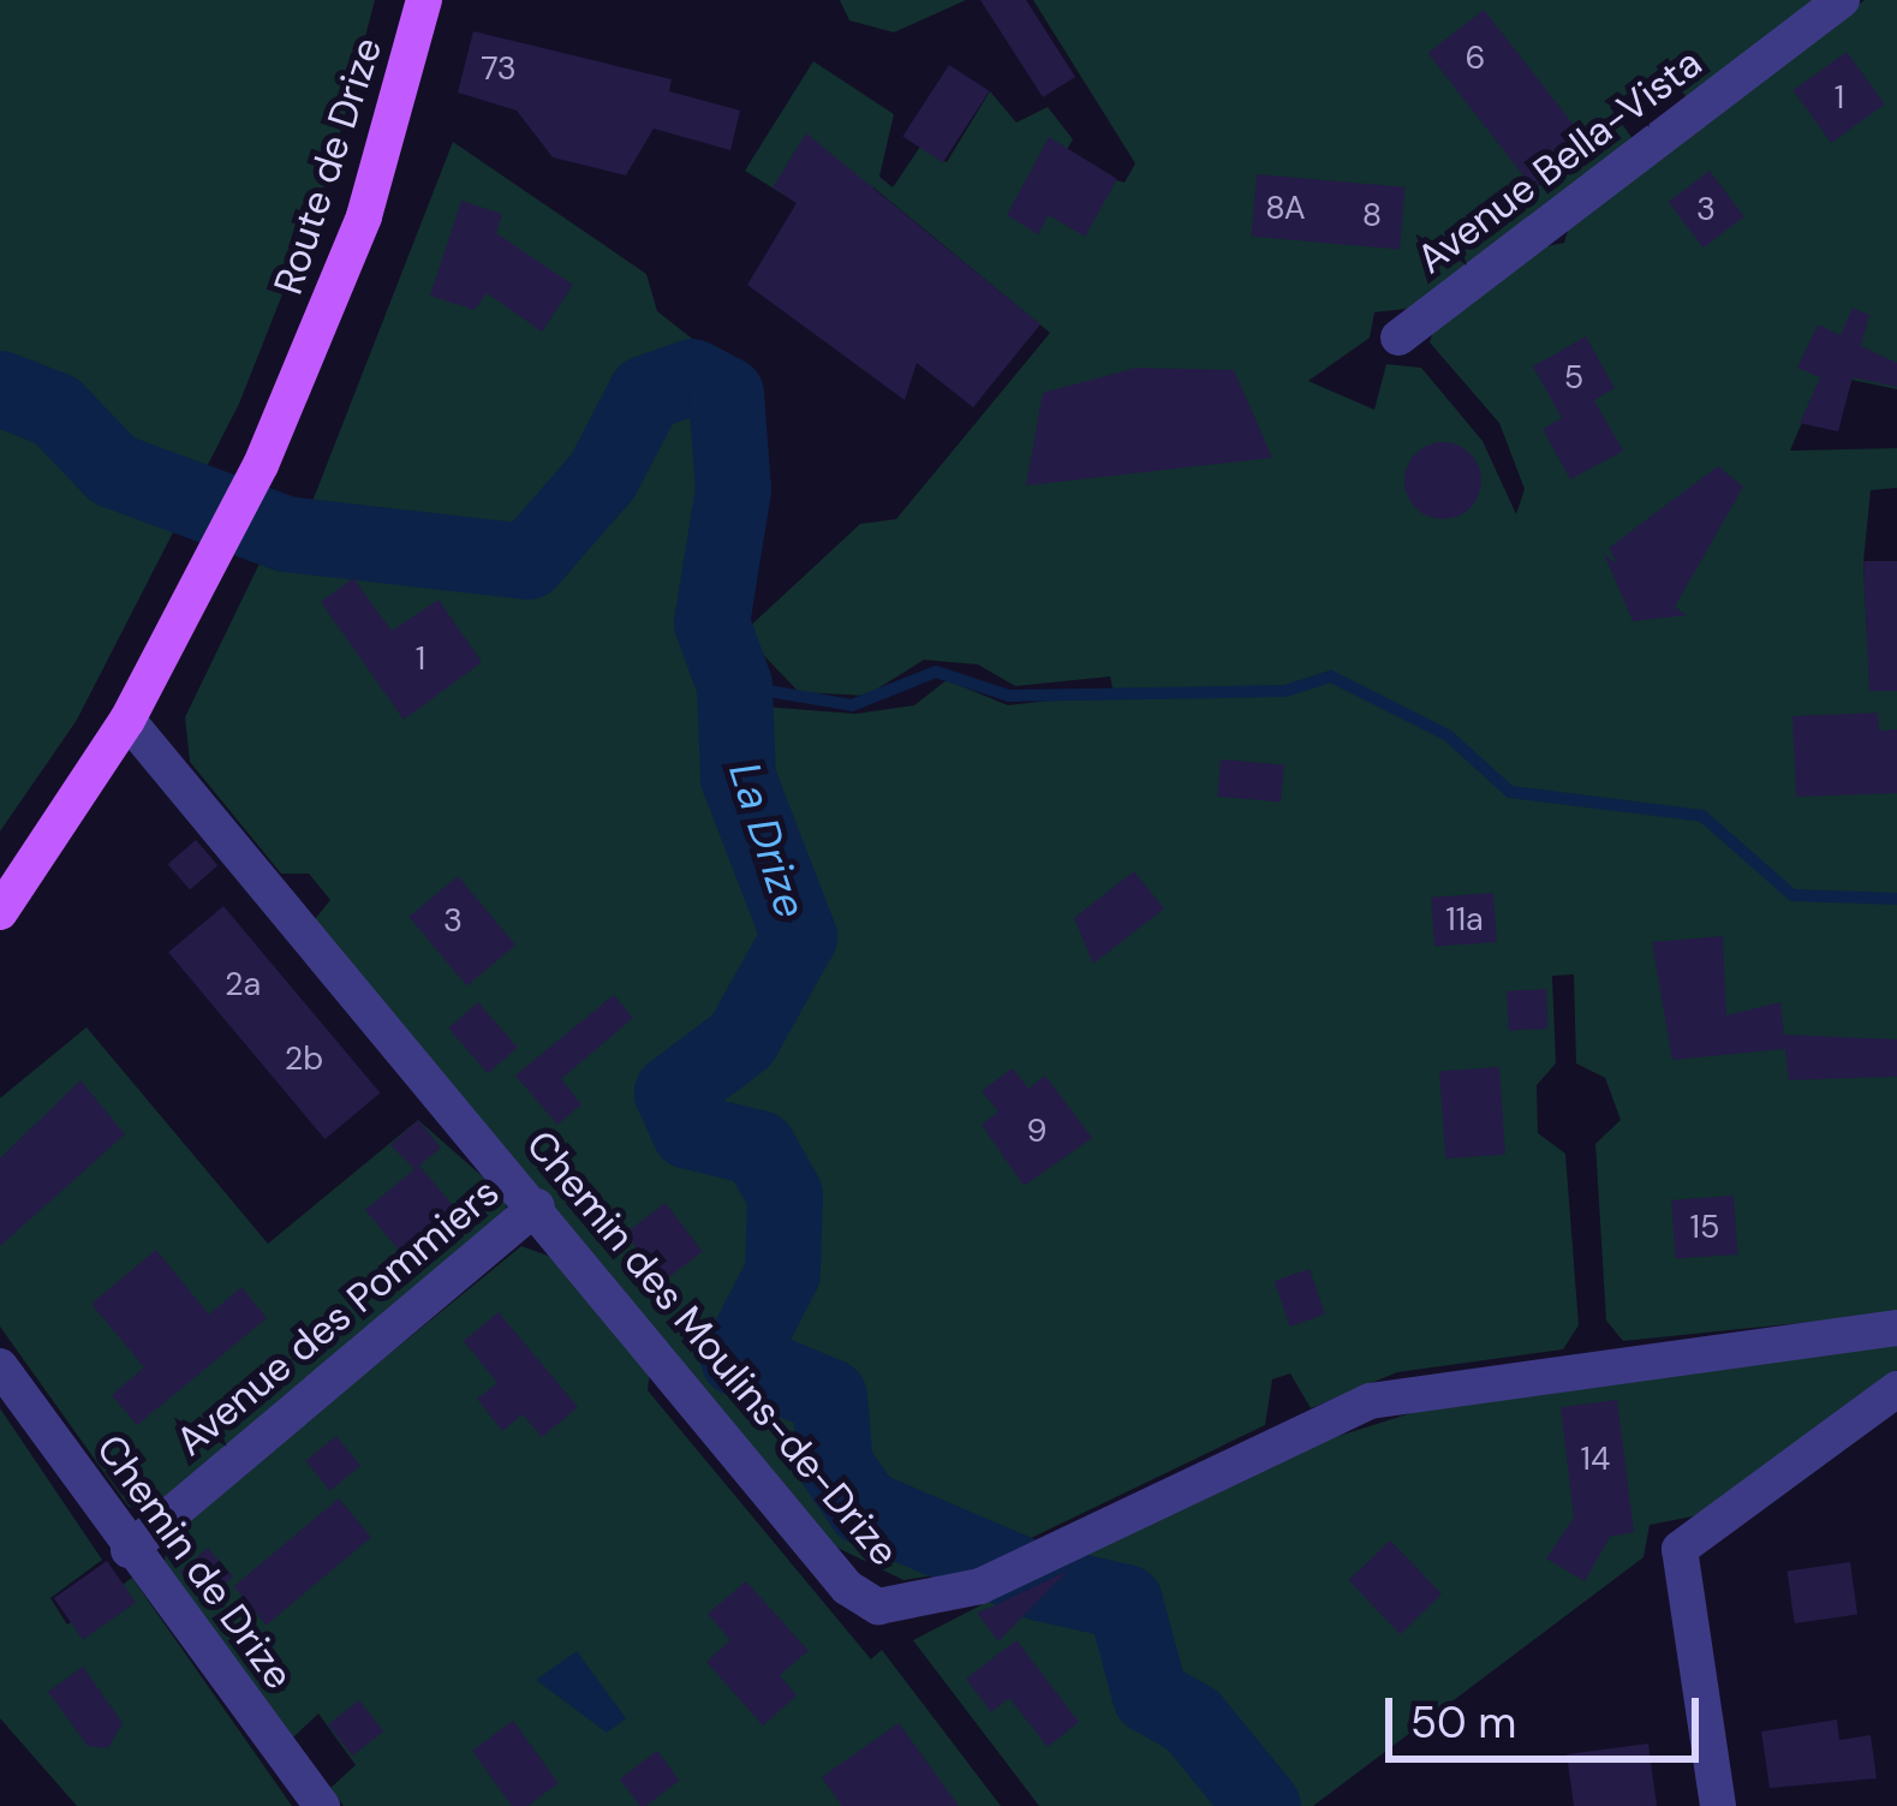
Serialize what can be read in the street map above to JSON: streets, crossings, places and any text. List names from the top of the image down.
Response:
{
  "streets": {
    "main road": ["Route de Drize"],
    "street": [
      "Avenue Bella-Vista",
      "Avenue des Pommiers",
      "Chemin des Moulins-de-Drize",
      "Chemin de Drize"
    ]
  },
  "crossings": [
    ["Route de Drize", "Chemin des Moulins-de-Drize"],
    ["Avenue des Pommiers", "Chemin des Moulins-de-Drize"],
    ["Avenue des Pommiers", "Chemin de Drize"]
  ],
  "water": ["La Drize"],
  "house_numbers": [
    "6",
    "73",
    "1",
    "8A",
    "3",
    "8",
    "5",
    "1",
    "11a",
    "3",
    "2a",
    "2b",
    "9",
    "15",
    "14"
  ],
  "scale_bar": "50 m"
}
